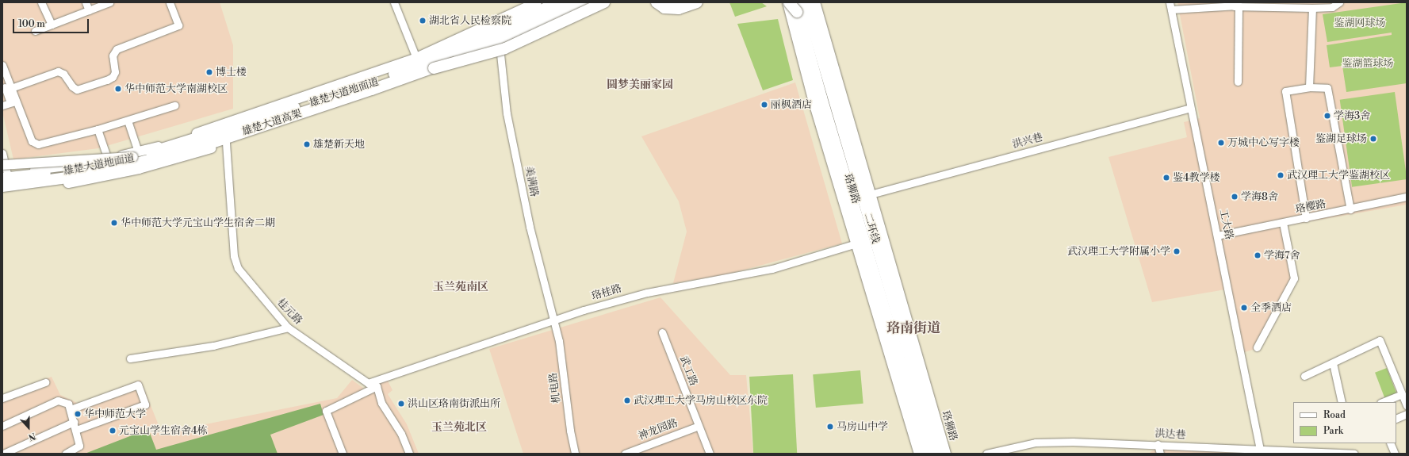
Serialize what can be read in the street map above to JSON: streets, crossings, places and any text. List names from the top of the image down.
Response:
{
  "streets": {
    "highway": ["雄楚大道高架", "二环线"],
    "main road": ["雄楚大道地面道", "珞狮路"],
    "street": [
      "洪兴巷",
      "美满路",
      "珞樱路",
      "工大路",
      "珞桂路",
      "桂元路",
      "武工路",
      "机电路",
      "神龙园路",
      "洪达巷"
    ]
  },
  "crossings": [
    ["雄楚大道地面道", "雄楚大道高架"],
    ["雄楚大道地面道", "美满路"],
    ["雄楚大道地面道", "桂元路"],
    ["洪兴巷", "珞狮路"],
    ["洪兴巷", "工大路"],
    ["美满路", "珞桂路"],
    ["美满路", "机电路"],
    ["珞狮路", "珞桂路"],
    ["珞樱路", "工大路"],
    ["工大路", "洪达巷"],
    ["珞桂路", "桂元路"],
    ["珞桂路", "机电路"],
    ["武工路", "神龙园路"]
  ],
  "districts": [
    "圆梦美丽家园",
    "玉兰苑南区",
    "珞南街道",
    "玉兰苑北区"
  ],
  "parks": ["鉴湖网球场", "鉴湖篮球场"],
  "places": [
    "湖北省人民检察院",
    "博士楼",
    "华中师范大学南湖校区",
    "丽枫酒店",
    "学海3舍",
    "鉴湖足球场",
    "万城中心写字楼",
    "雄楚新天地",
    "武汉理工大学鉴湖校区",
    "鉴4教学楼",
    "学海8舍",
    "华中师范大学元宝山学生宿舍二期",
    "武汉理工大学附属小学",
    "学海7舍",
    "全季酒店",
    "武汉理工大学马房山校区东院",
    "洪山区珞南街派出所",
    "华中师范大学",
    "马房山中学",
    "元宝山学生宿舍4栋"
  ],
  "legend": ["Road", "Park"],
  "scale_bar": "100 m",
  "north": "bottom"
}
